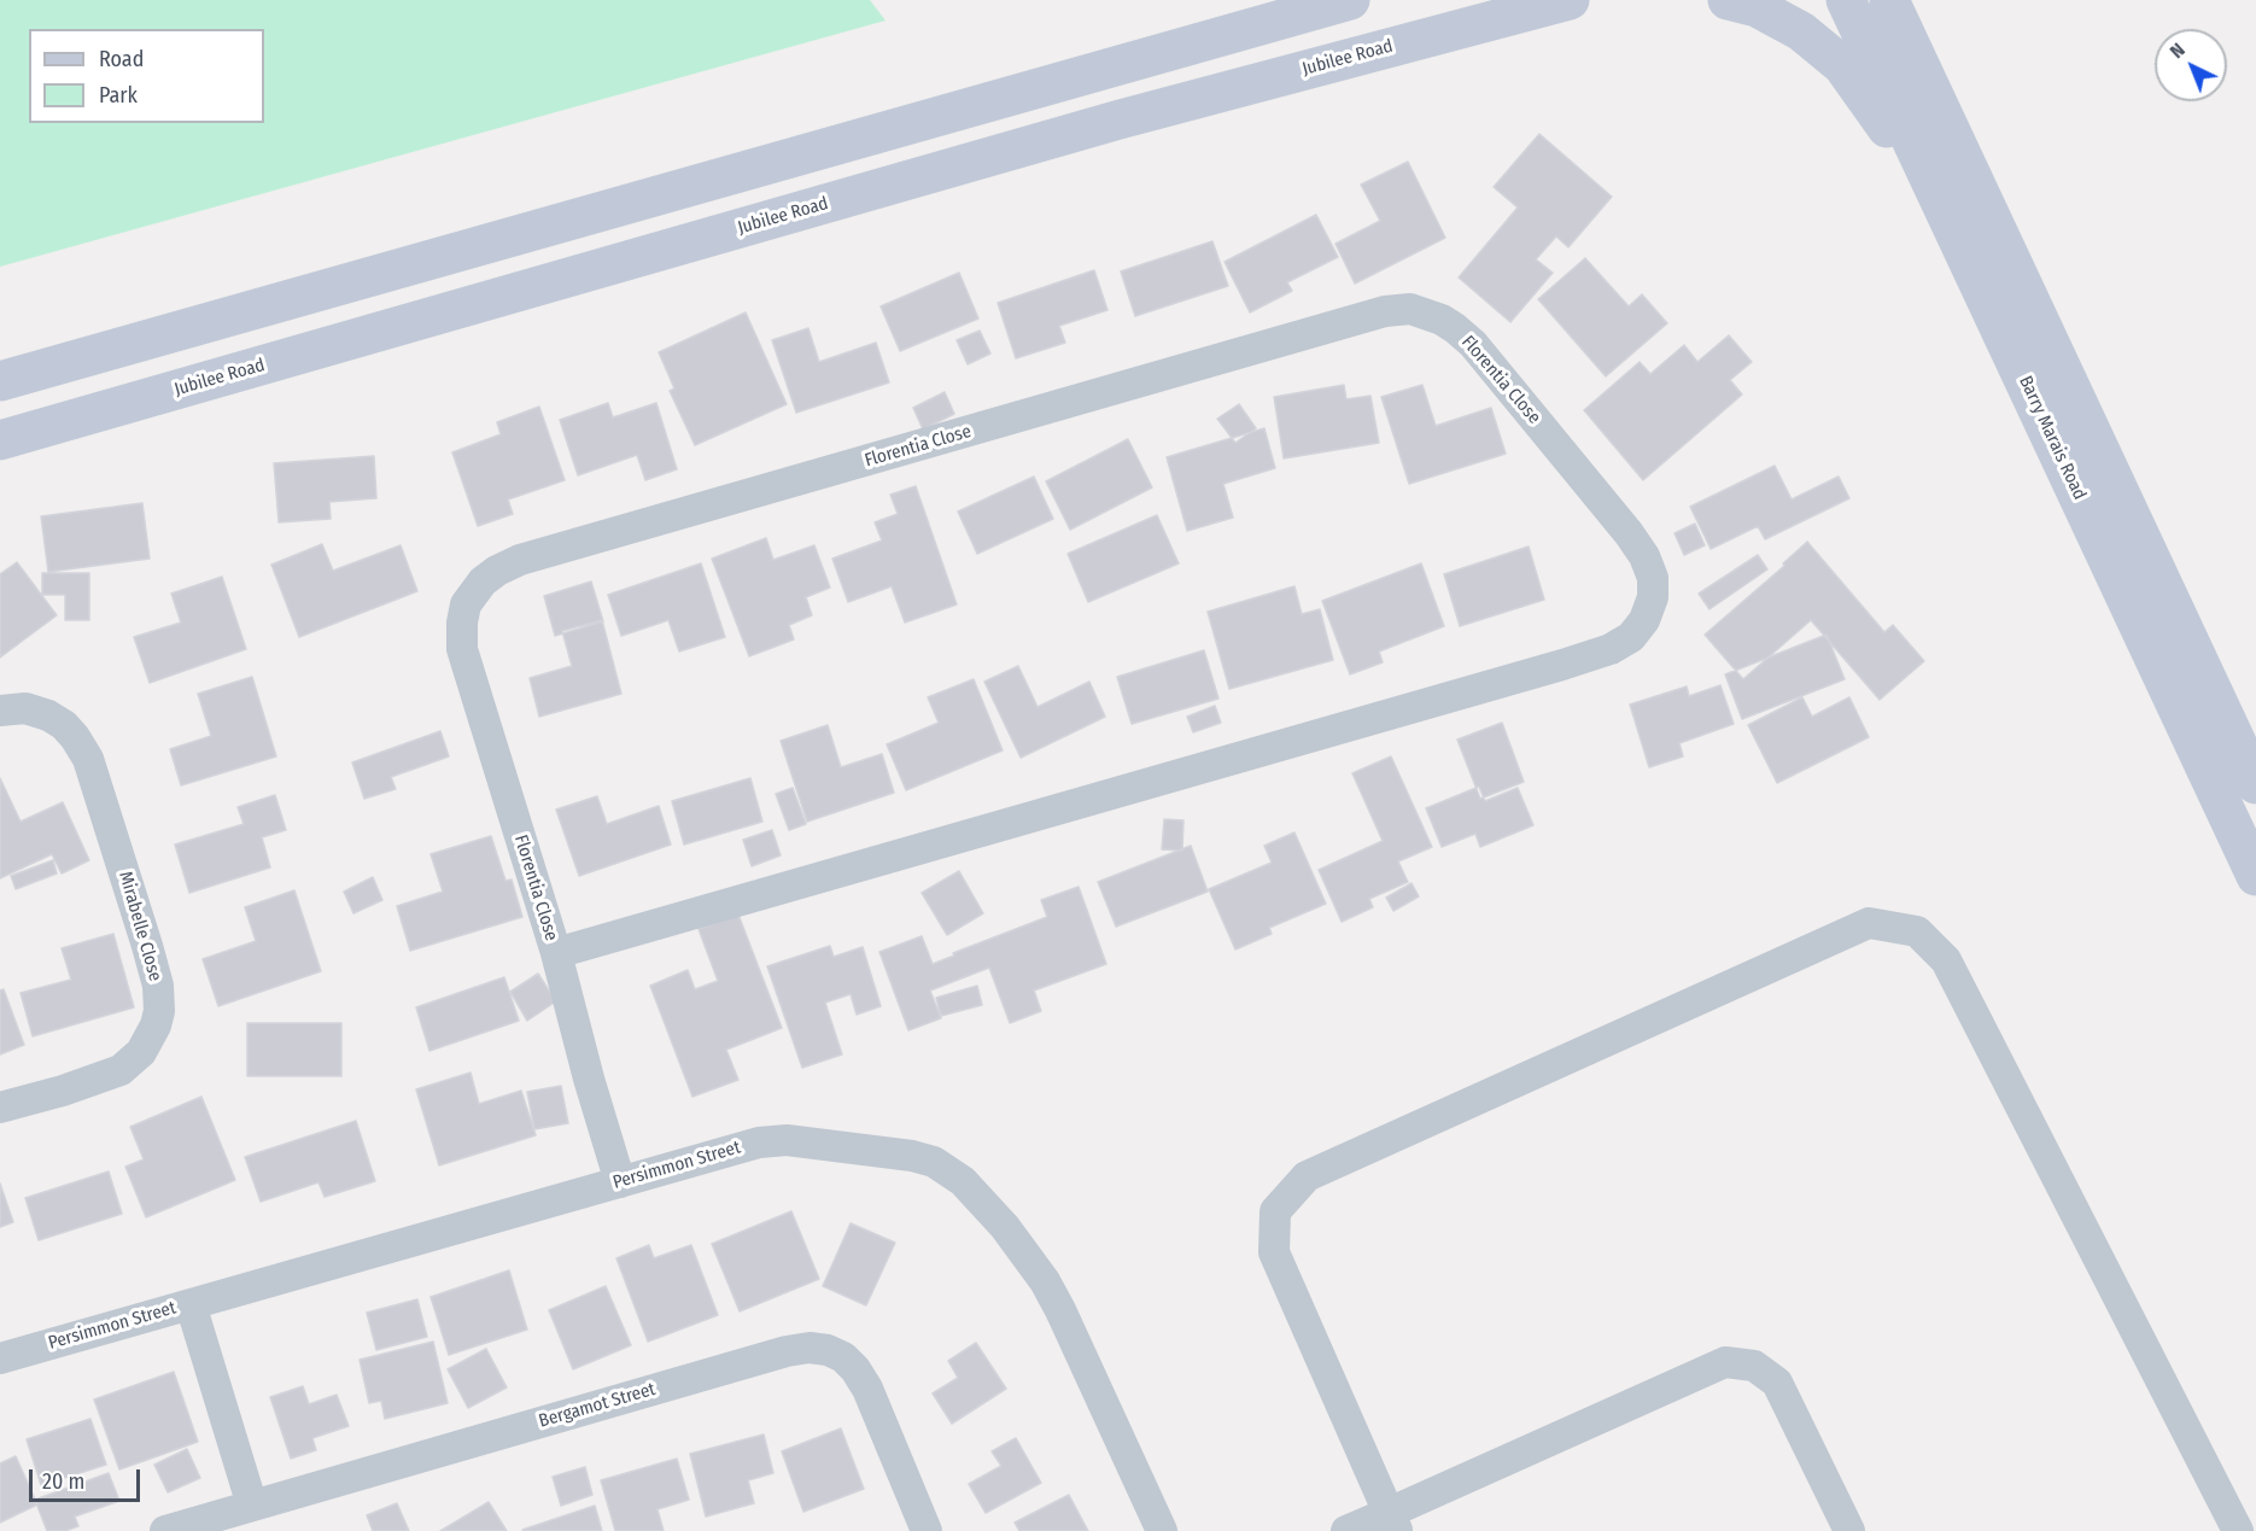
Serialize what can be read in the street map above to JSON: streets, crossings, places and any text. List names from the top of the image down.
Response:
{
  "streets": {
    "main road": ["Jubilee Road", "Barry Marais Road"],
    "street": [
      "Florentia Close",
      "Mirabelle Close",
      "Persimmon Street",
      "Bergamot Street"
    ]
  },
  "crossings": [
    ["Florentia Close", "Persimmon Street"]
  ],
  "legend": ["Road", "Park"],
  "scale_bar": "20 m",
  "north": "top left"
}
